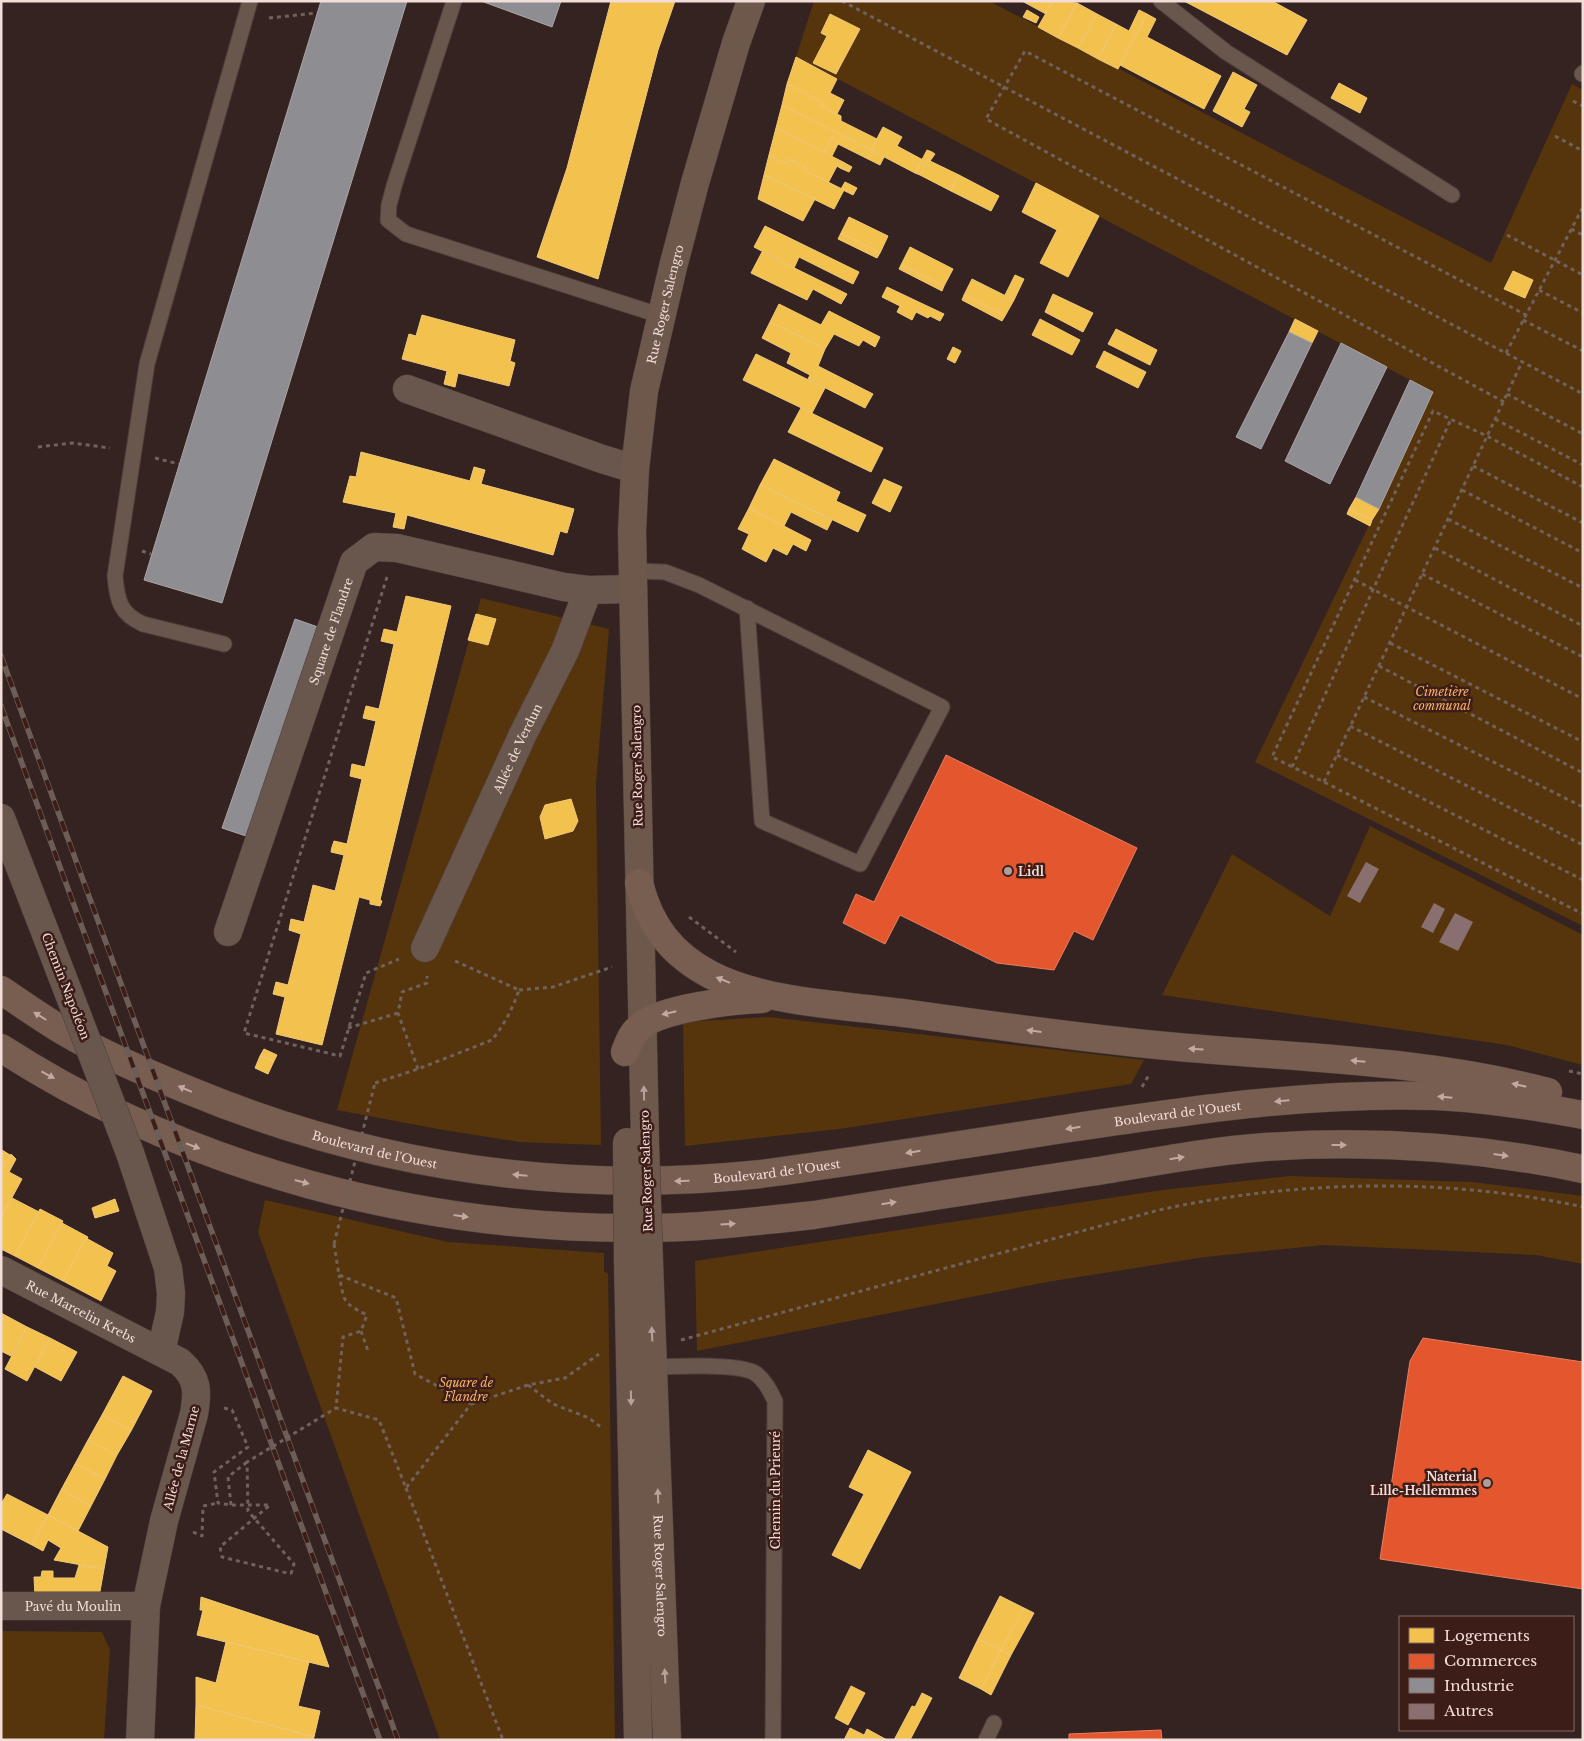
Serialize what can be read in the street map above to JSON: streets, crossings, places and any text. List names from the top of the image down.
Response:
{
  "streets": {
    "main road": ["Rue Roger Salengro", "Boulevard de l'Ouest"],
    "street": [
      "Square de Flandre",
      "Allée de Verdun",
      "Chemin Napoléon",
      "Rue Marcelin Krebs",
      "Allée de la Marne",
      "Pavé du Moulin"
    ],
    "lane": ["Chemin du Prieuré"]
  },
  "crossings": [
    ["Rue Roger Salengro", "Chemin du Prieuré"],
    ["Square de Flandre", "Allée de Verdun"],
    ["Chemin Napoléon", "Rue Marcelin Krebs"],
    ["Chemin Napoléon", "Allée de la Marne"],
    ["Rue Marcelin Krebs", "Allée de la Marne"],
    ["Allée de la Marne", "Pavé du Moulin"]
  ],
  "parks": ["Cimetière communal", "Square de Flandre"],
  "places": ["Lidl", "Naterial Lille-Hellemmes"],
  "legend": [
    "Logements",
    "Commerces",
    "Industrie",
    "Autres"
  ]
}
